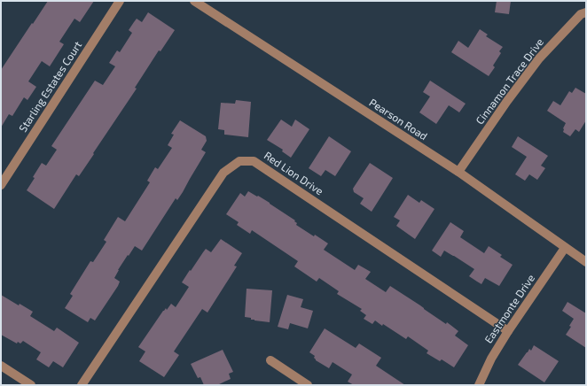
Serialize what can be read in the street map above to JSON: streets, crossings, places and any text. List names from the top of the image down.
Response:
{
  "streets": {
    "street": [
      "Cinnamon Trace Drive",
      "Starling Estates Court",
      "Pearson Road",
      "Red Lion Drive",
      "Eastmonte Drive"
    ]
  },
  "crossings": [
    ["Cinnamon Trace Drive", "Pearson Road"],
    ["Pearson Road", "Eastmonte Drive"],
    ["Red Lion Drive", "Eastmonte Drive"]
  ]
}
